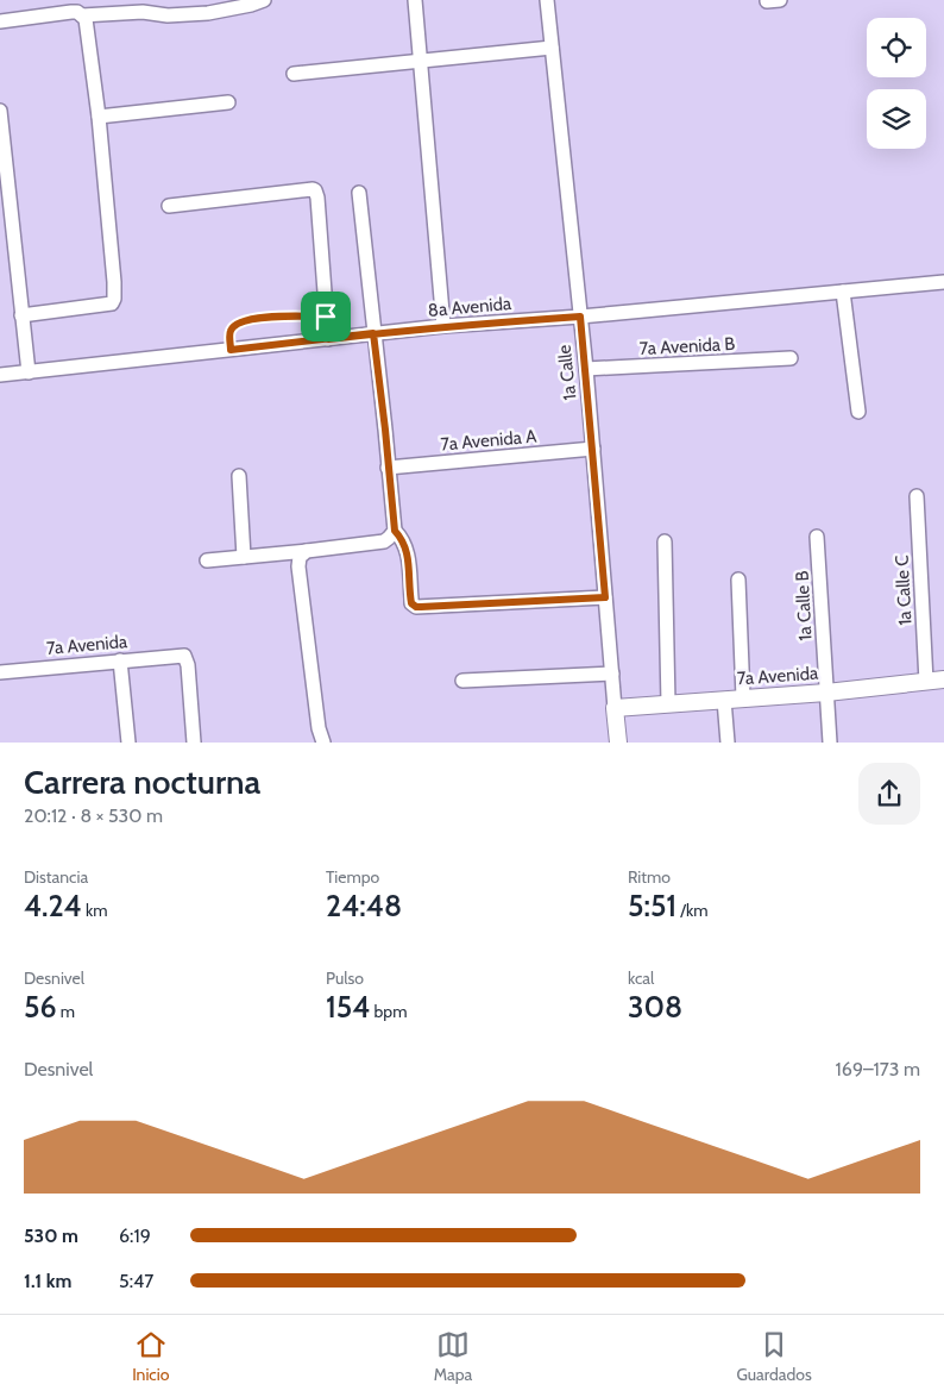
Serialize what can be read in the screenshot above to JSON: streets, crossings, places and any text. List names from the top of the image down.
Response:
{
  "streets": {
    "street": [
      "8a Avenida",
      "7a Avenida B",
      "1a Calle",
      "7a Avenida A",
      "1a Calle C",
      "1a Calle B",
      "7a Avenida"
    ]
  },
  "crossings": [
    ["8a Avenida", "1a Calle"],
    ["7a Avenida B", "1a Calle"],
    ["1a Calle", "7a Avenida A"],
    ["1a Calle", "7a Avenida"],
    ["1a Calle C", "7a Avenida"],
    ["1a Calle B", "7a Avenida"]
  ],
  "page": {
    "heading": ["Carrera nocturna", "20:12 · 8 × 530 m"],
    "stats": [
      ["Distancia", "4.24 km"],
      ["Tiempo", "24:48"],
      ["Ritmo", "5:51 /km"],
      ["Desnivel", "56 m"],
      ["Pulso", "154 bpm"],
      ["kcal", "308"]
    ],
    "chart": ["Desnivel", "169–173 m"],
    "list": [
      {
        "name": "530 m",
        "note": "6:19"
      },
      {
        "name": "1.1 km",
        "note": "5:47"
      }
    ],
    "tabs": ["Inicio", "Mapa", "Guardados"]
  }
}
